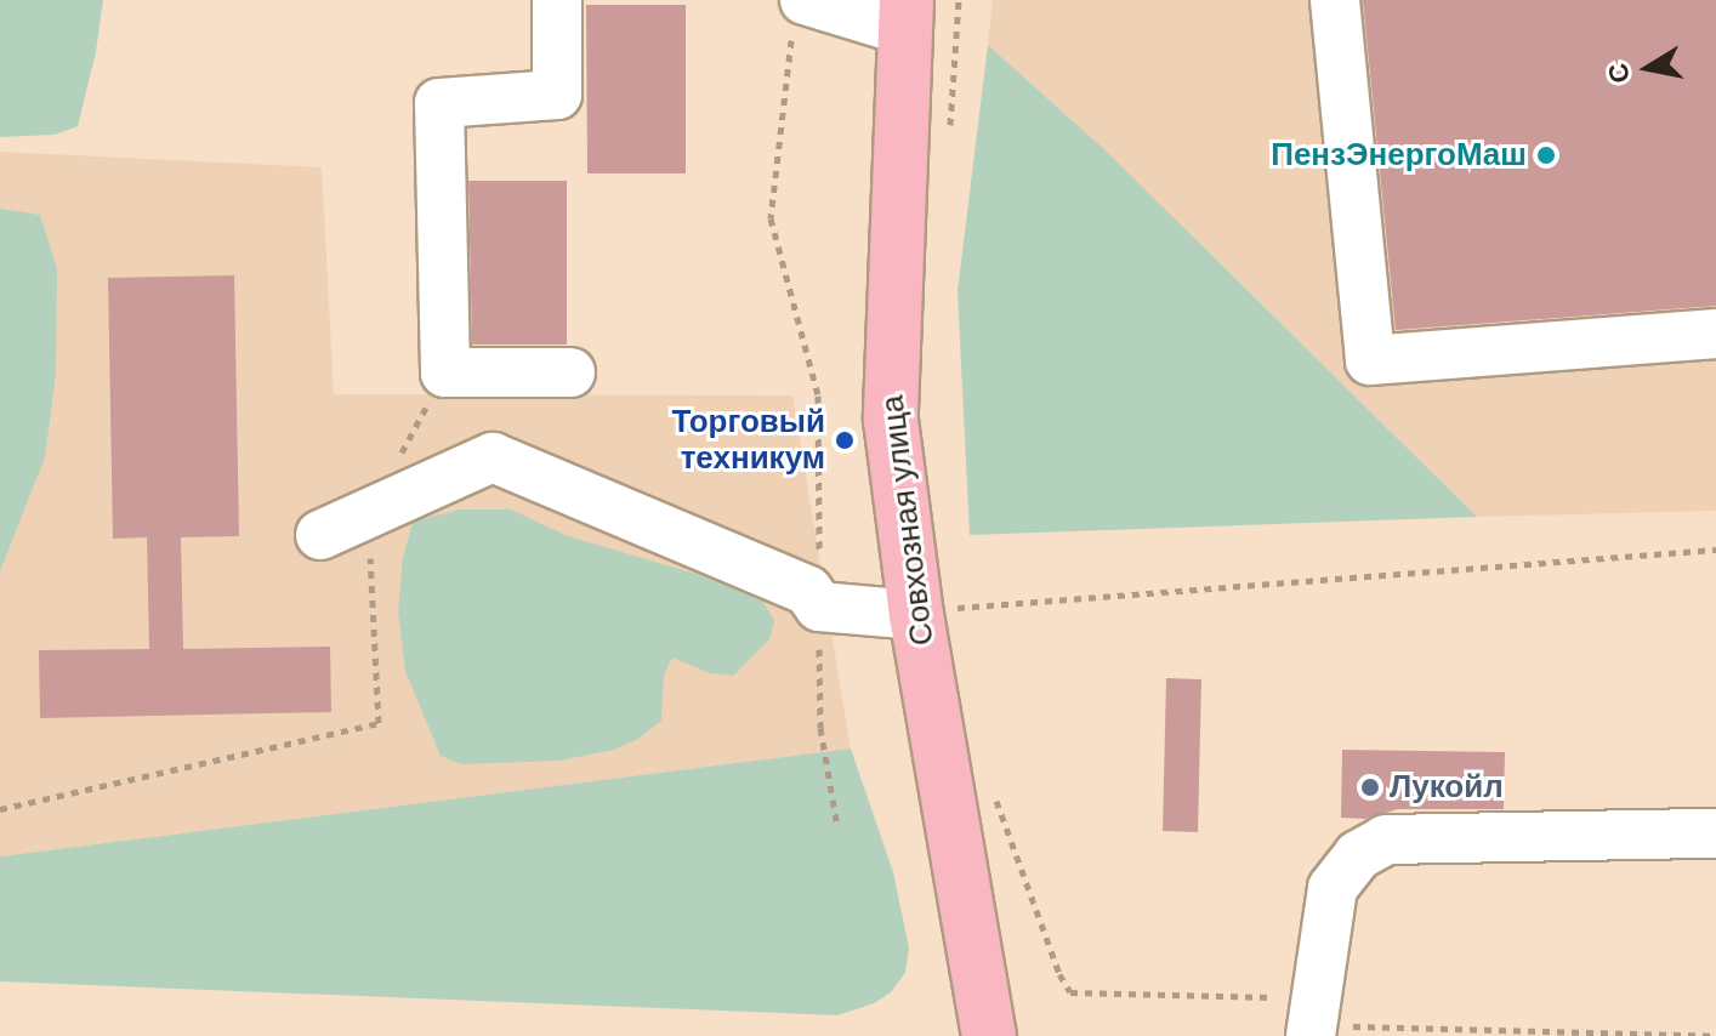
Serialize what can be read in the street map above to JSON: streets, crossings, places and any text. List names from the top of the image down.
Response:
{
  "streets": {
    "main road": ["Совхозная улица"]
  },
  "places": ["ПензЭнергоМаш", "Торговый техникум", "Лукойл"],
  "north": "left"
}
